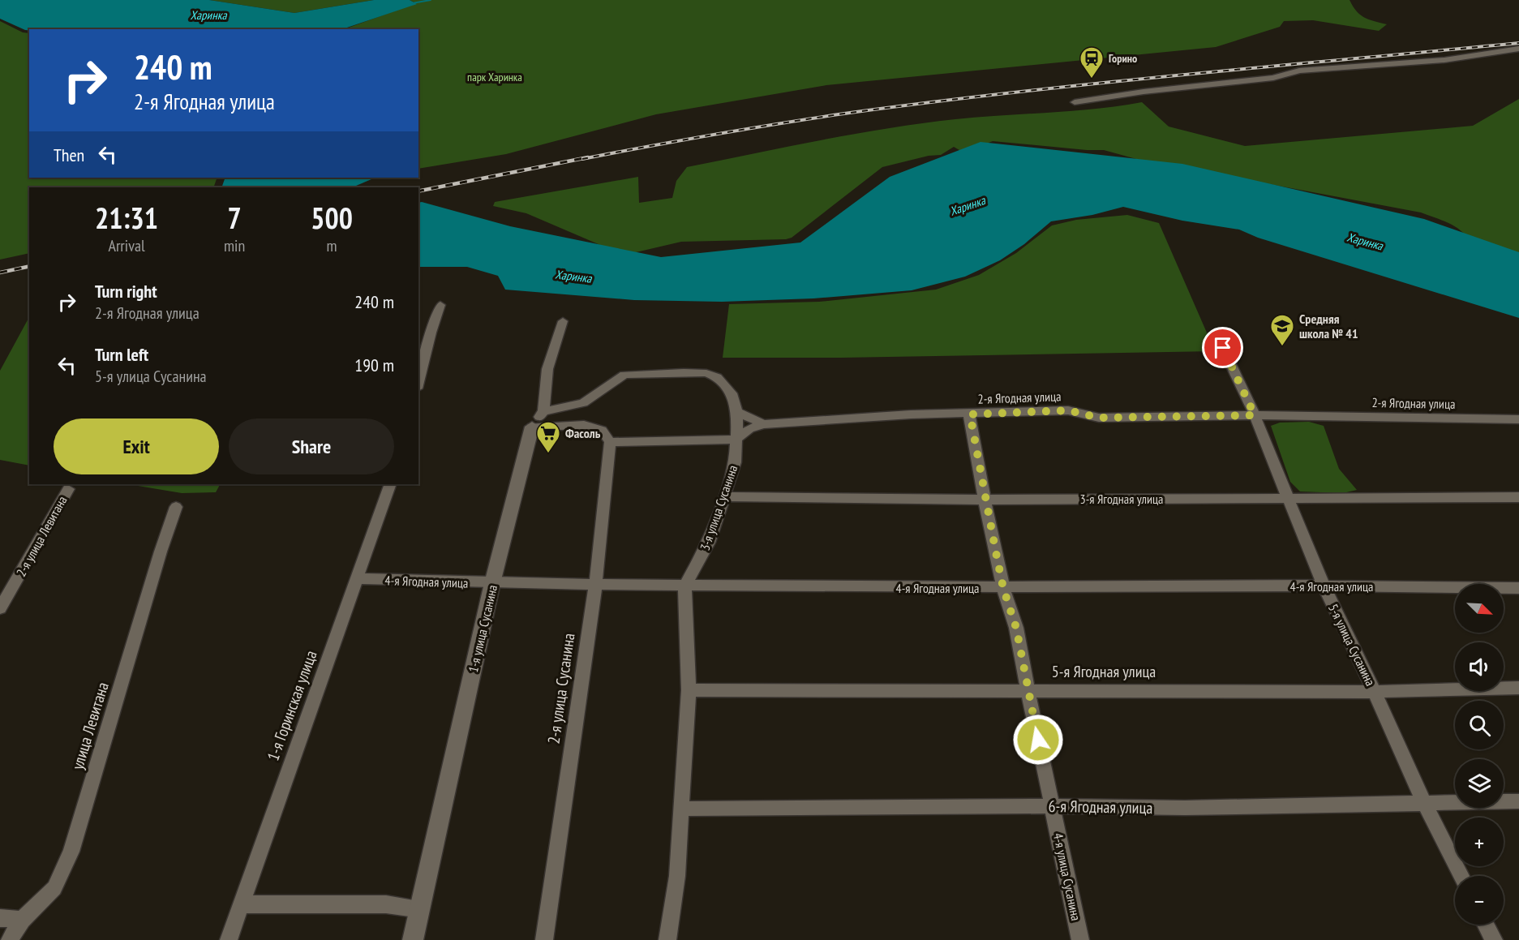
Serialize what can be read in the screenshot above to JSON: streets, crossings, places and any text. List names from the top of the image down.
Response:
{
  "streets": {
    "street": [
      "2-я Ягодная улица",
      "3-я Ягодная улица",
      "3-я улица Сусанина",
      "2-я улица Левитана",
      "4-я Ягодная улица",
      "1-я улица Сусанина",
      "5-я улица Сусанина",
      "5-я Ягодная улица",
      "2-я улица Сусанина",
      "1-я Горинская улица",
      "улица Левитана",
      "6-я Ягодная улица",
      "4-я улица Сусанина"
    ]
  },
  "crossings": [
    ["2-я Ягодная улица", "3-я улица Сусанина"],
    ["2-я Ягодная улица", "5-я улица Сусанина"],
    ["2-я Ягодная улица", "4-я улица Сусанина"],
    ["3-я Ягодная улица", "3-я улица Сусанина"],
    ["3-я Ягодная улица", "5-я улица Сусанина"],
    ["3-я Ягодная улица", "4-я улица Сусанина"],
    ["3-я улица Сусанина", "4-я Ягодная улица"],
    ["3-я улица Сусанина", "1-я улица Сусанина"],
    ["4-я Ягодная улица", "1-я улица Сусанина"],
    ["4-я Ягодная улица", "5-я улица Сусанина"],
    ["4-я Ягодная улица", "2-я улица Сусанина"],
    ["4-я Ягодная улица", "1-я Горинская улица"],
    ["4-я Ягодная улица", "4-я улица Сусанина"],
    ["5-я улица Сусанина", "5-я Ягодная улица"],
    ["5-я улица Сусанина", "6-я Ягодная улица"],
    ["5-я Ягодная улица", "4-я улица Сусанина"],
    ["6-я Ягодная улица", "4-я улица Сусанина"]
  ],
  "water": ["Харинка"],
  "parks": ["парк Харинка"],
  "places": {
    "station": ["Горино"],
    "school or university": ["Средняя школа № 41"],
    "supermarket": ["Фасоль"]
  },
  "north": "bottom right",
  "page": {
    "turn": ["240 m", "2-я Ягодная улица"],
    "then": "Then",
    "eta": [
      "21:31",
      "Arrival",
      "7",
      "min",
      "500",
      "m"
    ],
    "list": [
      {
        "name": "Turn right",
        "note": "2-я Ягодная улица",
        "value": "240 m"
      },
      {
        "name": "Turn left",
        "note": "5-я улица Сусанина",
        "value": "190 m"
      }
    ],
    "buttons": ["Exit", "Share"],
    "map_buttons": ["+", "−"]
  }
}
